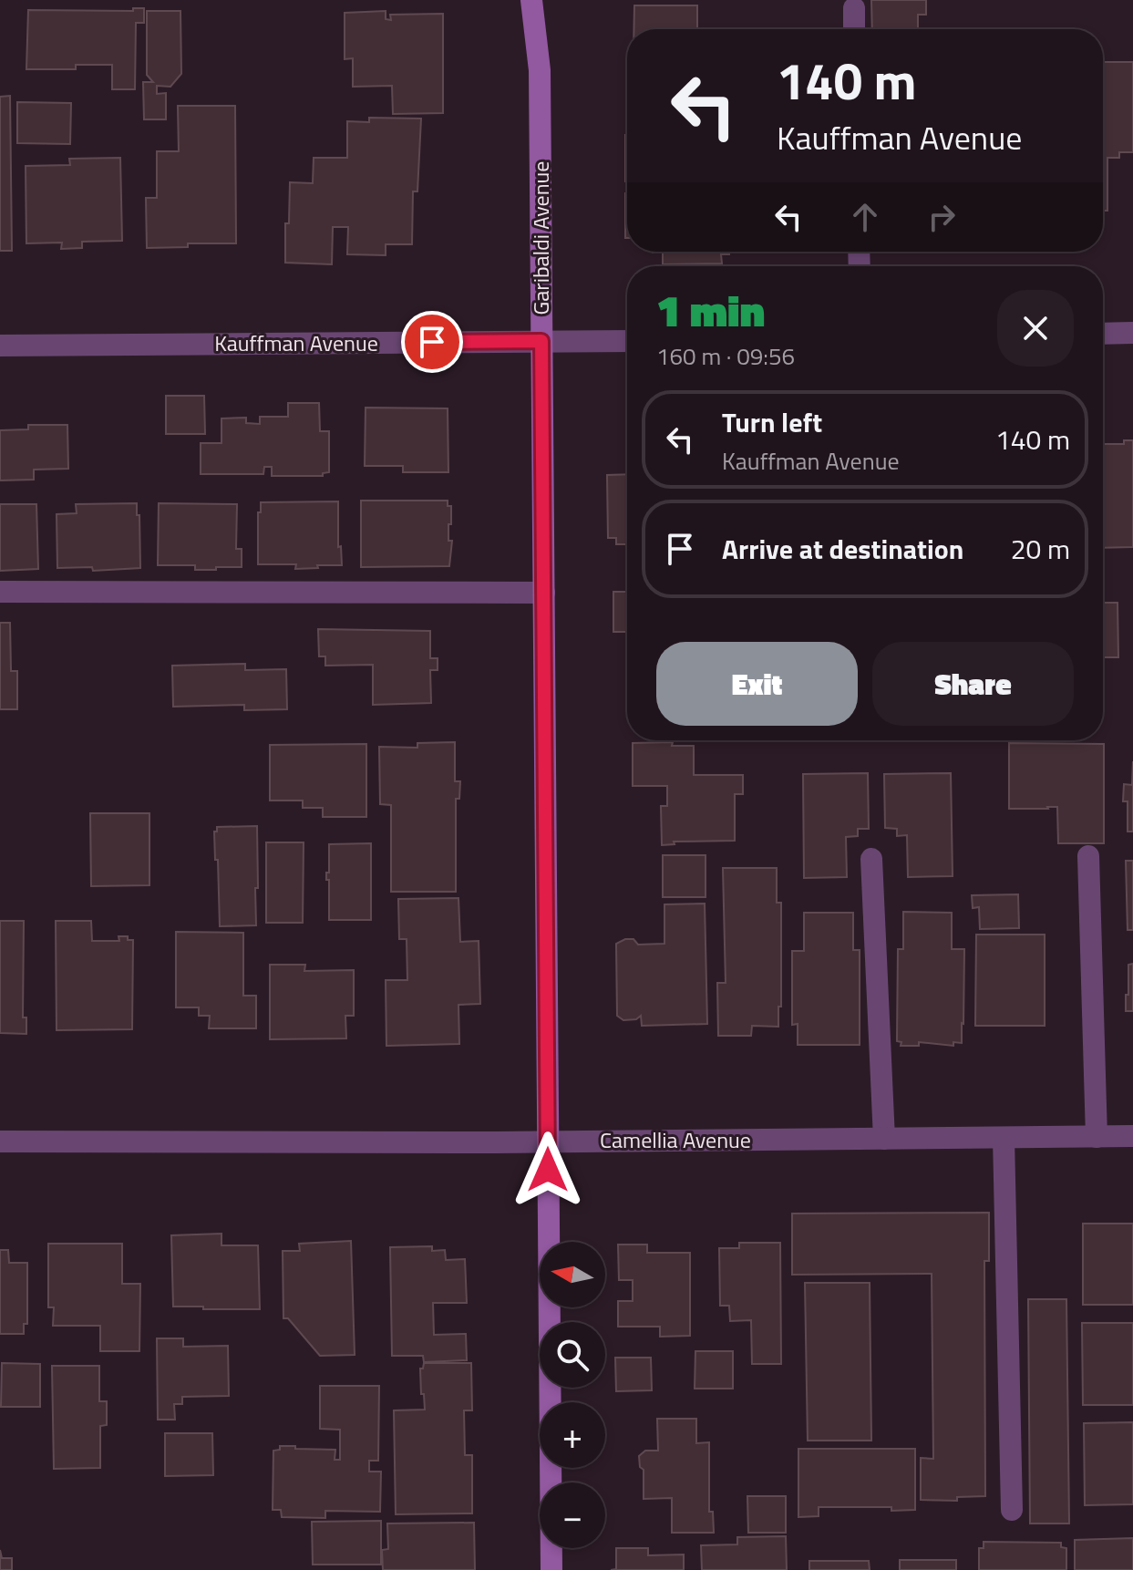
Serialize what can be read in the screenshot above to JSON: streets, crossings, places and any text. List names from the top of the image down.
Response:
{
  "streets": {
    "street": ["Garibaldi Avenue", "Kauffman Avenue", "Camellia Avenue"]
  },
  "crossings": [
    ["Garibaldi Avenue", "Kauffman Avenue"],
    ["Garibaldi Avenue", "Camellia Avenue"]
  ],
  "north": "left",
  "page": {
    "turn": ["140 m", "Kauffman Avenue"],
    "heading": ["1 min", "160 m · 09:56"],
    "list": [
      {
        "name": "Turn left",
        "note": "Kauffman Avenue",
        "value": "140 m"
      },
      {
        "name": "Arrive at destination",
        "value": "20 m"
      }
    ],
    "buttons": ["Exit", "Share"],
    "map_buttons": ["+", "−"]
  }
}
